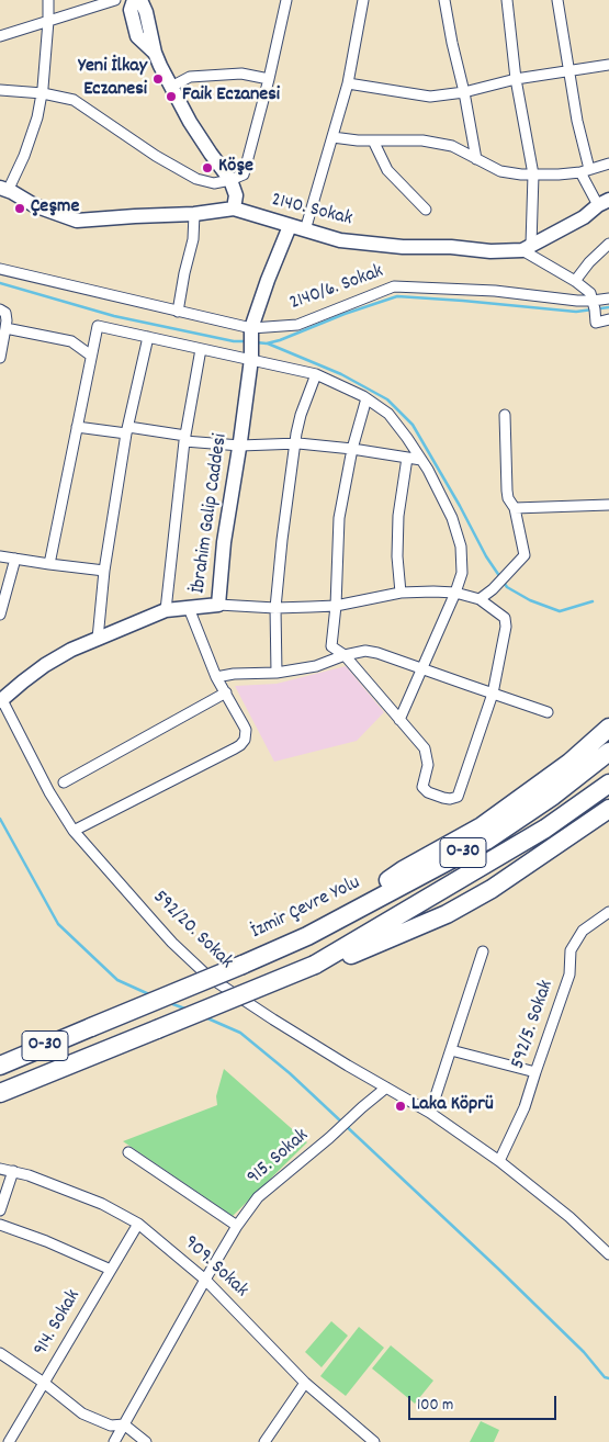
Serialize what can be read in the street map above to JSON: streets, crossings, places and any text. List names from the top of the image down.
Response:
{
  "streets": {
    "highway": ["O-30", "İzmir Çevre Yolu"],
    "street": [
      "2140. Sokak",
      "2140/6. Sokak",
      "İbrahim Galip Caddesi",
      "592/20. Sokak",
      "592/5. Sokak",
      "915. Sokak",
      "909. Sokak",
      "914. Sokak"
    ]
  },
  "crossings": [
    ["2140. Sokak", "İbrahim Galip Caddesi"],
    ["2140/6. Sokak", "İbrahim Galip Caddesi"],
    ["İbrahim Galip Caddesi", "592/20. Sokak"],
    ["592/20. Sokak", "592/5. Sokak"],
    ["592/20. Sokak", "915. Sokak"],
    ["915. Sokak", "909. Sokak"],
    ["909. Sokak", "914. Sokak"]
  ],
  "places": [
    "Yeni İlkay Eczanesi",
    "Faik Eczanesi",
    "Köşe",
    "Çeşme",
    "Laka Köprü"
  ],
  "scale_bar": "100 m"
}
